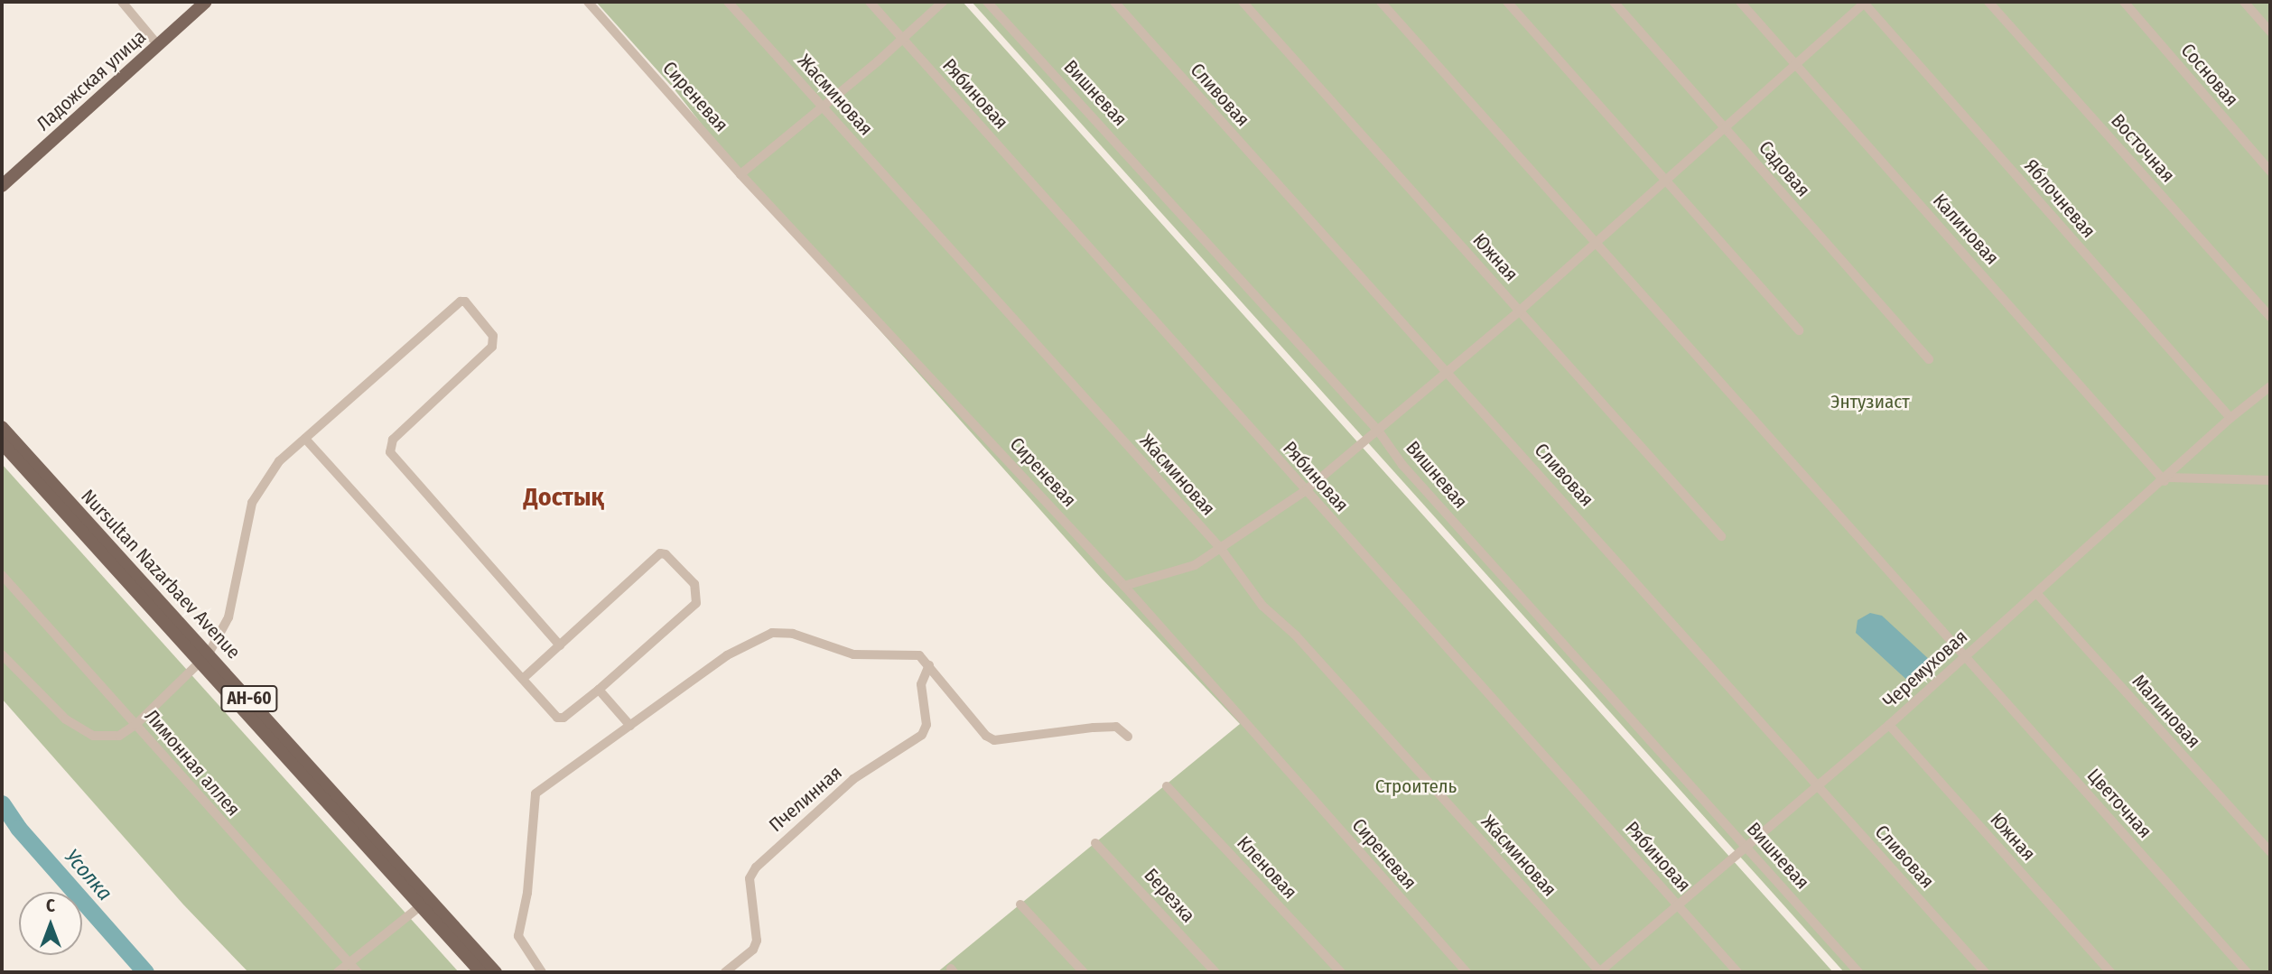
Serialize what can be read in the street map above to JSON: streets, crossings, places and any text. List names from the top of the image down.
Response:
{
  "streets": {
    "main road": ["Ладожская улица", "Nursultan Nazarbaev Avenue", "АН-60"],
    "street": [
      "Сосновая",
      "Вишневая",
      "Рябиновая",
      "Жасминовая",
      "Сливовая",
      "Сиреневая",
      "Восточная",
      "Садовая",
      "Яблочневая",
      "Калиновая",
      "Южная",
      "Черемуховая",
      "Малиновая",
      "Лимонная аллея",
      "Пчелинная",
      "Цветочная",
      "Кленовая",
      "Березка"
    ]
  },
  "crossings": [
    ["Вишневая", "Черемуховая"],
    ["Рябиновая", "Черемуховая"],
    ["Жасминовая", "Черемуховая"],
    ["Сливовая", "Черемуховая"],
    ["Яблочневая", "Черемуховая"],
    ["Калиновая", "Черемуховая"],
    ["Южная", "Черемуховая"],
    ["Черемуховая", "Малиновая"],
    ["Черемуховая", "Цветочная"]
  ],
  "districts": ["Достық"],
  "water": ["Усолка"],
  "parks": ["Энтузиаст", "Строитель"],
  "north": "top"
}
